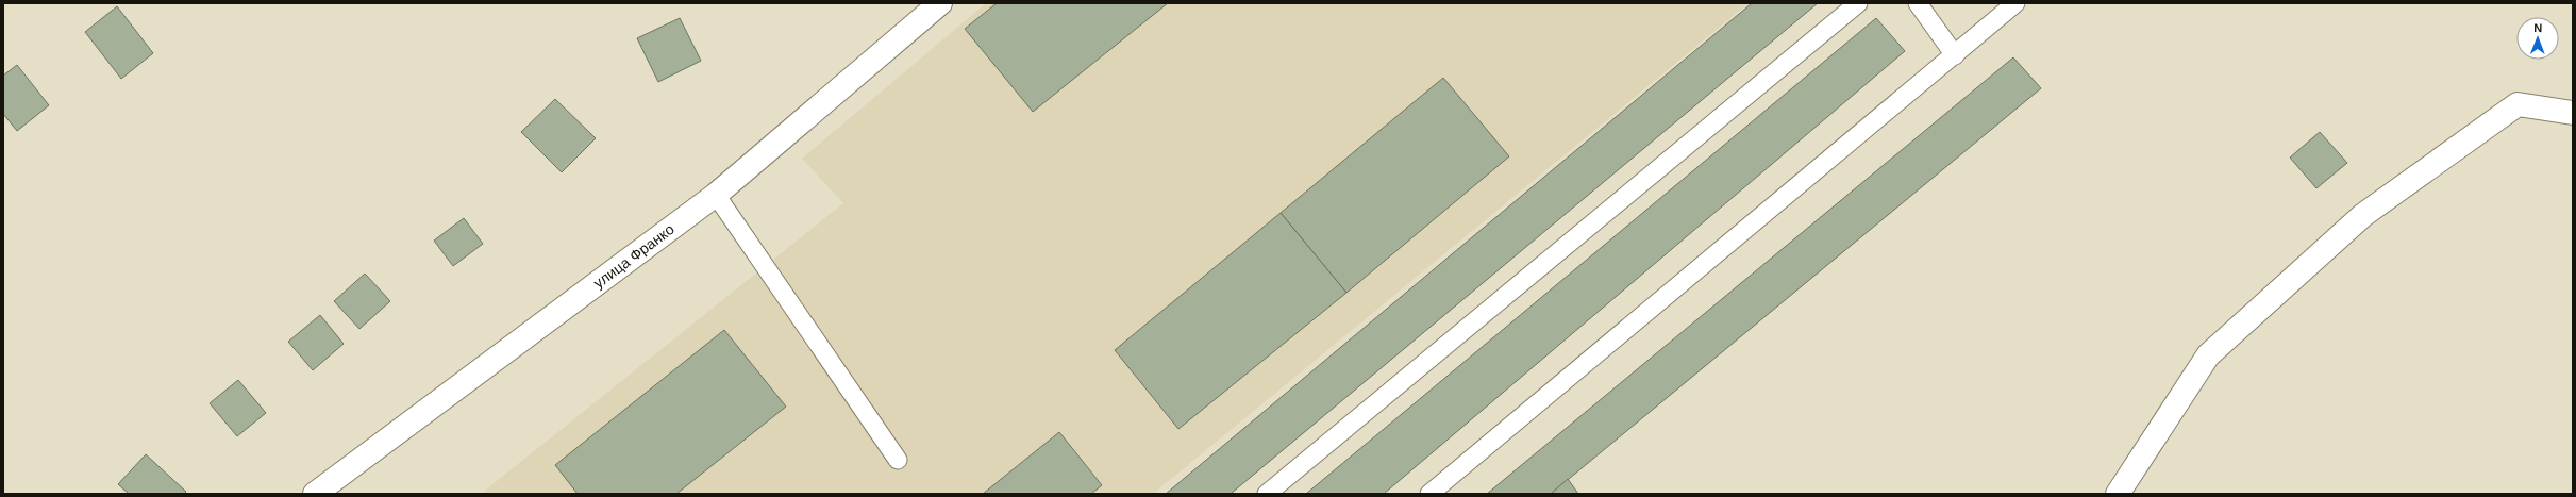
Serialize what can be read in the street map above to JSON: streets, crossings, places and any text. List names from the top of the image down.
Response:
{
  "streets": {
    "street": ["улица Франко"]
  },
  "north": "top"
}
